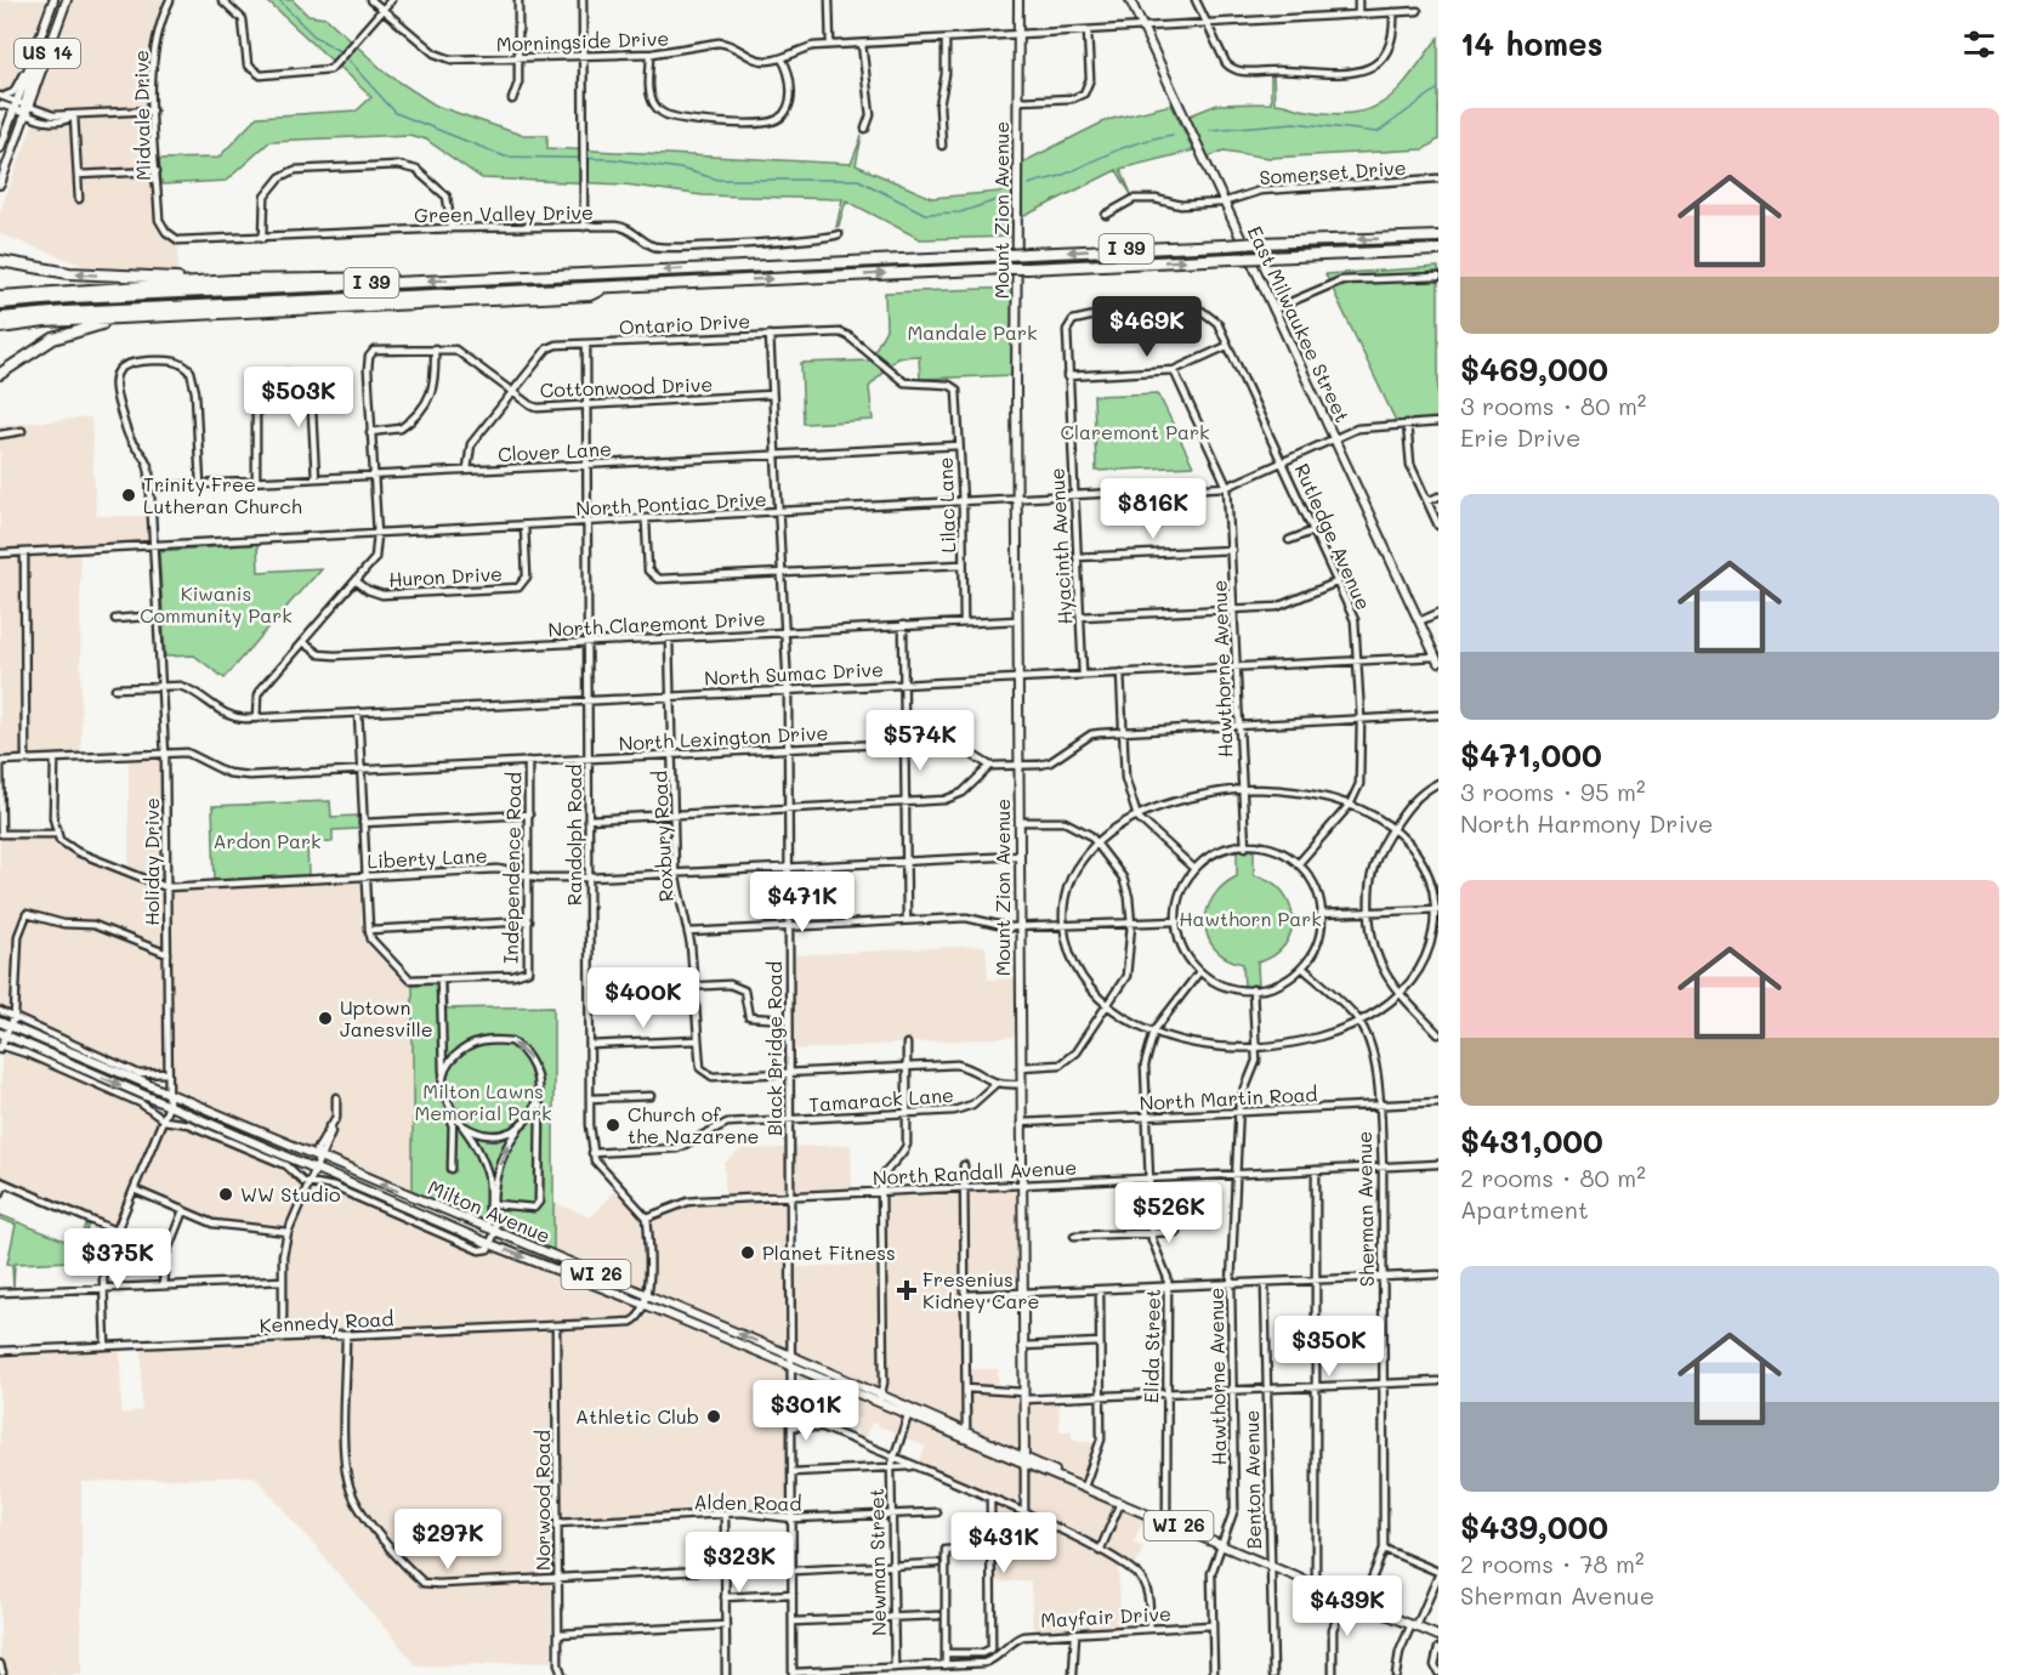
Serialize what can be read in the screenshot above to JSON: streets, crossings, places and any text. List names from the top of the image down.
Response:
{
  "streets": {
    "highway": ["I 39"],
    "main road": [
      "US 14",
      "Mount Zion Avenue",
      "East Milwaukee Street",
      "Milton Avenue",
      "WI 26"
    ],
    "street": [
      "Morningside Drive",
      "Midvale Drive",
      "Somerset Drive",
      "Green Valley Drive",
      "Ontario Drive",
      "Cottonwood Drive",
      "Clover Lane",
      "North Pontiac Drive",
      "Lilac Lane",
      "Rutledge Avenue",
      "Hyacinth Avenue",
      "Huron Drive",
      "North Claremont Drive",
      "Hawthorne Avenue",
      "North Sumac Drive",
      "North Lexington Drive",
      "Randolph Road",
      "Roxbury Road",
      "Liberty Lane",
      "Holiday Drive",
      "Independence Road",
      "Black Bridge Road",
      "North Martin Road",
      "Tamarack Lane",
      "North Randall Avenue",
      "Sherman Avenue",
      "Kennedy Road",
      "Elida Street",
      "Benton Avenue",
      "Norwood Road",
      "Alden Road",
      "Newman Street",
      "Mayfair Drive"
    ]
  },
  "crossings": [
    ["Morningside Drive", "Mount Zion Avenue"],
    ["Morningside Drive", "East Milwaukee Street"],
    ["Midvale Drive", "Green Valley Drive"],
    ["Somerset Drive", "East Milwaukee Street"],
    ["Mount Zion Avenue", "North Pontiac Drive"],
    ["Mount Zion Avenue", "North Claremont Drive"],
    ["Mount Zion Avenue", "North Sumac Drive"],
    ["Mount Zion Avenue", "Liberty Lane"],
    ["Mount Zion Avenue", "North Martin Road"],
    ["Mount Zion Avenue", "North Randall Avenue"],
    ["Mount Zion Avenue", "Milton Avenue"],
    ["Ontario Drive", "Cottonwood Drive"],
    ["Ontario Drive", "Clover Lane"],
    ["Ontario Drive", "Lilac Lane"],
    ["Ontario Drive", "Randolph Road"],
    ["Ontario Drive", "Black Bridge Road"],
    ["East Milwaukee Street", "North Pontiac Drive"],
    ["East Milwaukee Street", "North Sumac Drive"],
    ["Cottonwood Drive", "Randolph Road"],
    ["Cottonwood Drive", "Black Bridge Road"],
    ["Clover Lane", "Lilac Lane"],
    ["Clover Lane", "Randolph Road"],
    ["Clover Lane", "Holiday Drive"],
    ["Clover Lane", "Black Bridge Road"],
    ["North Pontiac Drive", "Lilac Lane"],
    ["North Pontiac Drive", "Rutledge Avenue"],
    ["North Pontiac Drive", "Hyacinth Avenue"],
    ["North Pontiac Drive", "Huron Drive"],
    ["North Pontiac Drive", "Hawthorne Avenue"],
    ["North Pontiac Drive", "Randolph Road"],
    ["North Pontiac Drive", "Holiday Drive"],
    ["North Pontiac Drive", "Black Bridge Road"],
    ["Lilac Lane", "North Claremont Drive"],
    ["Rutledge Avenue", "Hyacinth Avenue"],
    ["Rutledge Avenue", "Hawthorne Avenue"],
    ["Rutledge Avenue", "North Sumac Drive"],
    ["Rutledge Avenue", "Sherman Avenue"],
    ["Rutledge Avenue", "Elida Street"],
    ["Hyacinth Avenue", "North Sumac Drive"],
    ["North Claremont Drive", "Randolph Road"],
    ["North Claremont Drive", "Roxbury Road"],
    ["North Claremont Drive", "Black Bridge Road"],
    ["Hawthorne Avenue", "North Sumac Drive"],
    ["Hawthorne Avenue", "North Martin Road"],
    ["Hawthorne Avenue", "North Randall Avenue"],
    ["Hawthorne Avenue", "Sherman Avenue"],
    ["Hawthorne Avenue", "Milton Avenue"],
    ["Hawthorne Avenue", "Elida Street"],
    ["Hawthorne Avenue", "Mayfair Drive"],
    ["North Sumac Drive", "Randolph Road"],
    ["North Sumac Drive", "Roxbury Road"],
    ["North Sumac Drive", "Holiday Drive"],
    ["North Sumac Drive", "Black Bridge Road"],
    ["North Lexington Drive", "Randolph Road"],
    ["North Lexington Drive", "Roxbury Road"],
    ["North Lexington Drive", "Holiday Drive"],
    ["North Lexington Drive", "Independence Road"],
    ["North Lexington Drive", "Black Bridge Road"],
    ["Randolph Road", "Liberty Lane"],
    ["Randolph Road", "Tamarack Lane"],
    ["Roxbury Road", "Liberty Lane"],
    ["Roxbury Road", "Black Bridge Road"],
    ["Liberty Lane", "Holiday Drive"],
    ["Liberty Lane", "Independence Road"],
    ["Liberty Lane", "Black Bridge Road"],
    ["Holiday Drive", "Milton Avenue"],
    ["Holiday Drive", "Kennedy Road"],
    ["Black Bridge Road", "Tamarack Lane"],
    ["Black Bridge Road", "North Randall Avenue"],
    ["Black Bridge Road", "Milton Avenue"],
    ["Black Bridge Road", "Alden Road"],
    ["Black Bridge Road", "Mayfair Drive"],
    ["North Martin Road", "Sherman Avenue"],
    ["North Martin Road", "Elida Street"],
    ["North Randall Avenue", "Sherman Avenue"],
    ["North Randall Avenue", "Elida Street"],
    ["Sherman Avenue", "Milton Avenue"],
    ["Sherman Avenue", "Elida Street"],
    ["Milton Avenue", "Kennedy Road"],
    ["Milton Avenue", "Elida Street"],
    ["Milton Avenue", "Benton Avenue"],
    ["Milton Avenue", "Newman Street"],
    ["Kennedy Road", "Norwood Road"],
    ["Norwood Road", "Alden Road"],
    ["Alden Road", "Newman Street"],
    ["Newman Street", "Mayfair Drive"]
  ],
  "parks": [
    "Mandale Park",
    "Claremont Park",
    "Kiwanis Community Park",
    "Ardon Park",
    "Hawthorn Park",
    "Milton Lawns Memorial Park"
  ],
  "places": {
    "other": [
      "Trinity Free Lutheran Church",
      "Uptown Janesville",
      "Church of the Nazarene",
      "WW Studio",
      "Planet Fitness",
      "Athletic Club"
    ],
    "health": ["Fresenius Kidney Care"]
  },
  "page": {
    "heading": "14 homes",
    "list": [
      {
        "name": "$469,000",
        "note": "3 rooms · 80 m² · Erie Drive"
      },
      {
        "name": "$471,000",
        "note": "3 rooms · 95 m² · North Harmony Drive"
      },
      {
        "name": "$431,000",
        "note": "2 rooms · 80 m² · Apartment"
      },
      {
        "name": "$439,000",
        "note": "2 rooms · 78 m² · Sherman Avenue"
      }
    ],
    "price": [
      "$469K",
      "$503K",
      "$816K",
      "$574K",
      "$471K",
      "$400K",
      "$526K",
      "$375K",
      "$350K",
      "$301K",
      "$297K",
      "$431K",
      "$323K",
      "$439K"
    ]
  }
}
